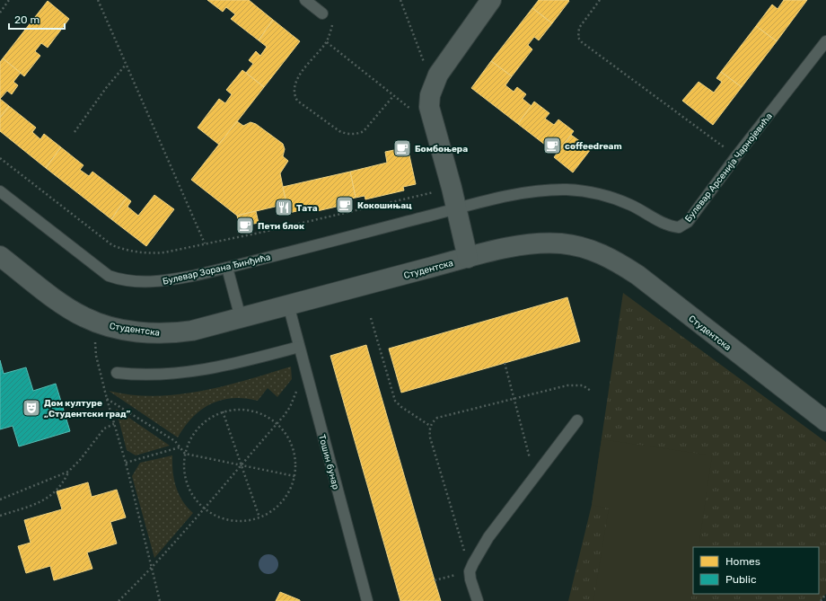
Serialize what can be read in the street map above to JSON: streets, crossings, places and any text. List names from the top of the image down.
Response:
{
  "streets": {
    "street": ["Студентска"],
    "lane": ["Булевар Арсенија Чарнојевића", "Булевар Зорана Ђинђића", "Тошин бунар"]
  },
  "crossings": [
    ["Булевар Арсенија Чарнојевића", "Булевар Зорана Ђинђића"],
    ["Студентска", "Тошин бунар"]
  ],
  "places": {
    "cafe": [
      "coffeedream",
      "Бомбоњера",
      "Кокошињац",
      "Пети блок"
    ],
    "restaurant": ["Тата"],
    "theatre": ["Дом културе „Студентски град”"]
  },
  "legend": ["Homes", "Public"],
  "scale_bar": "20 m"
}
